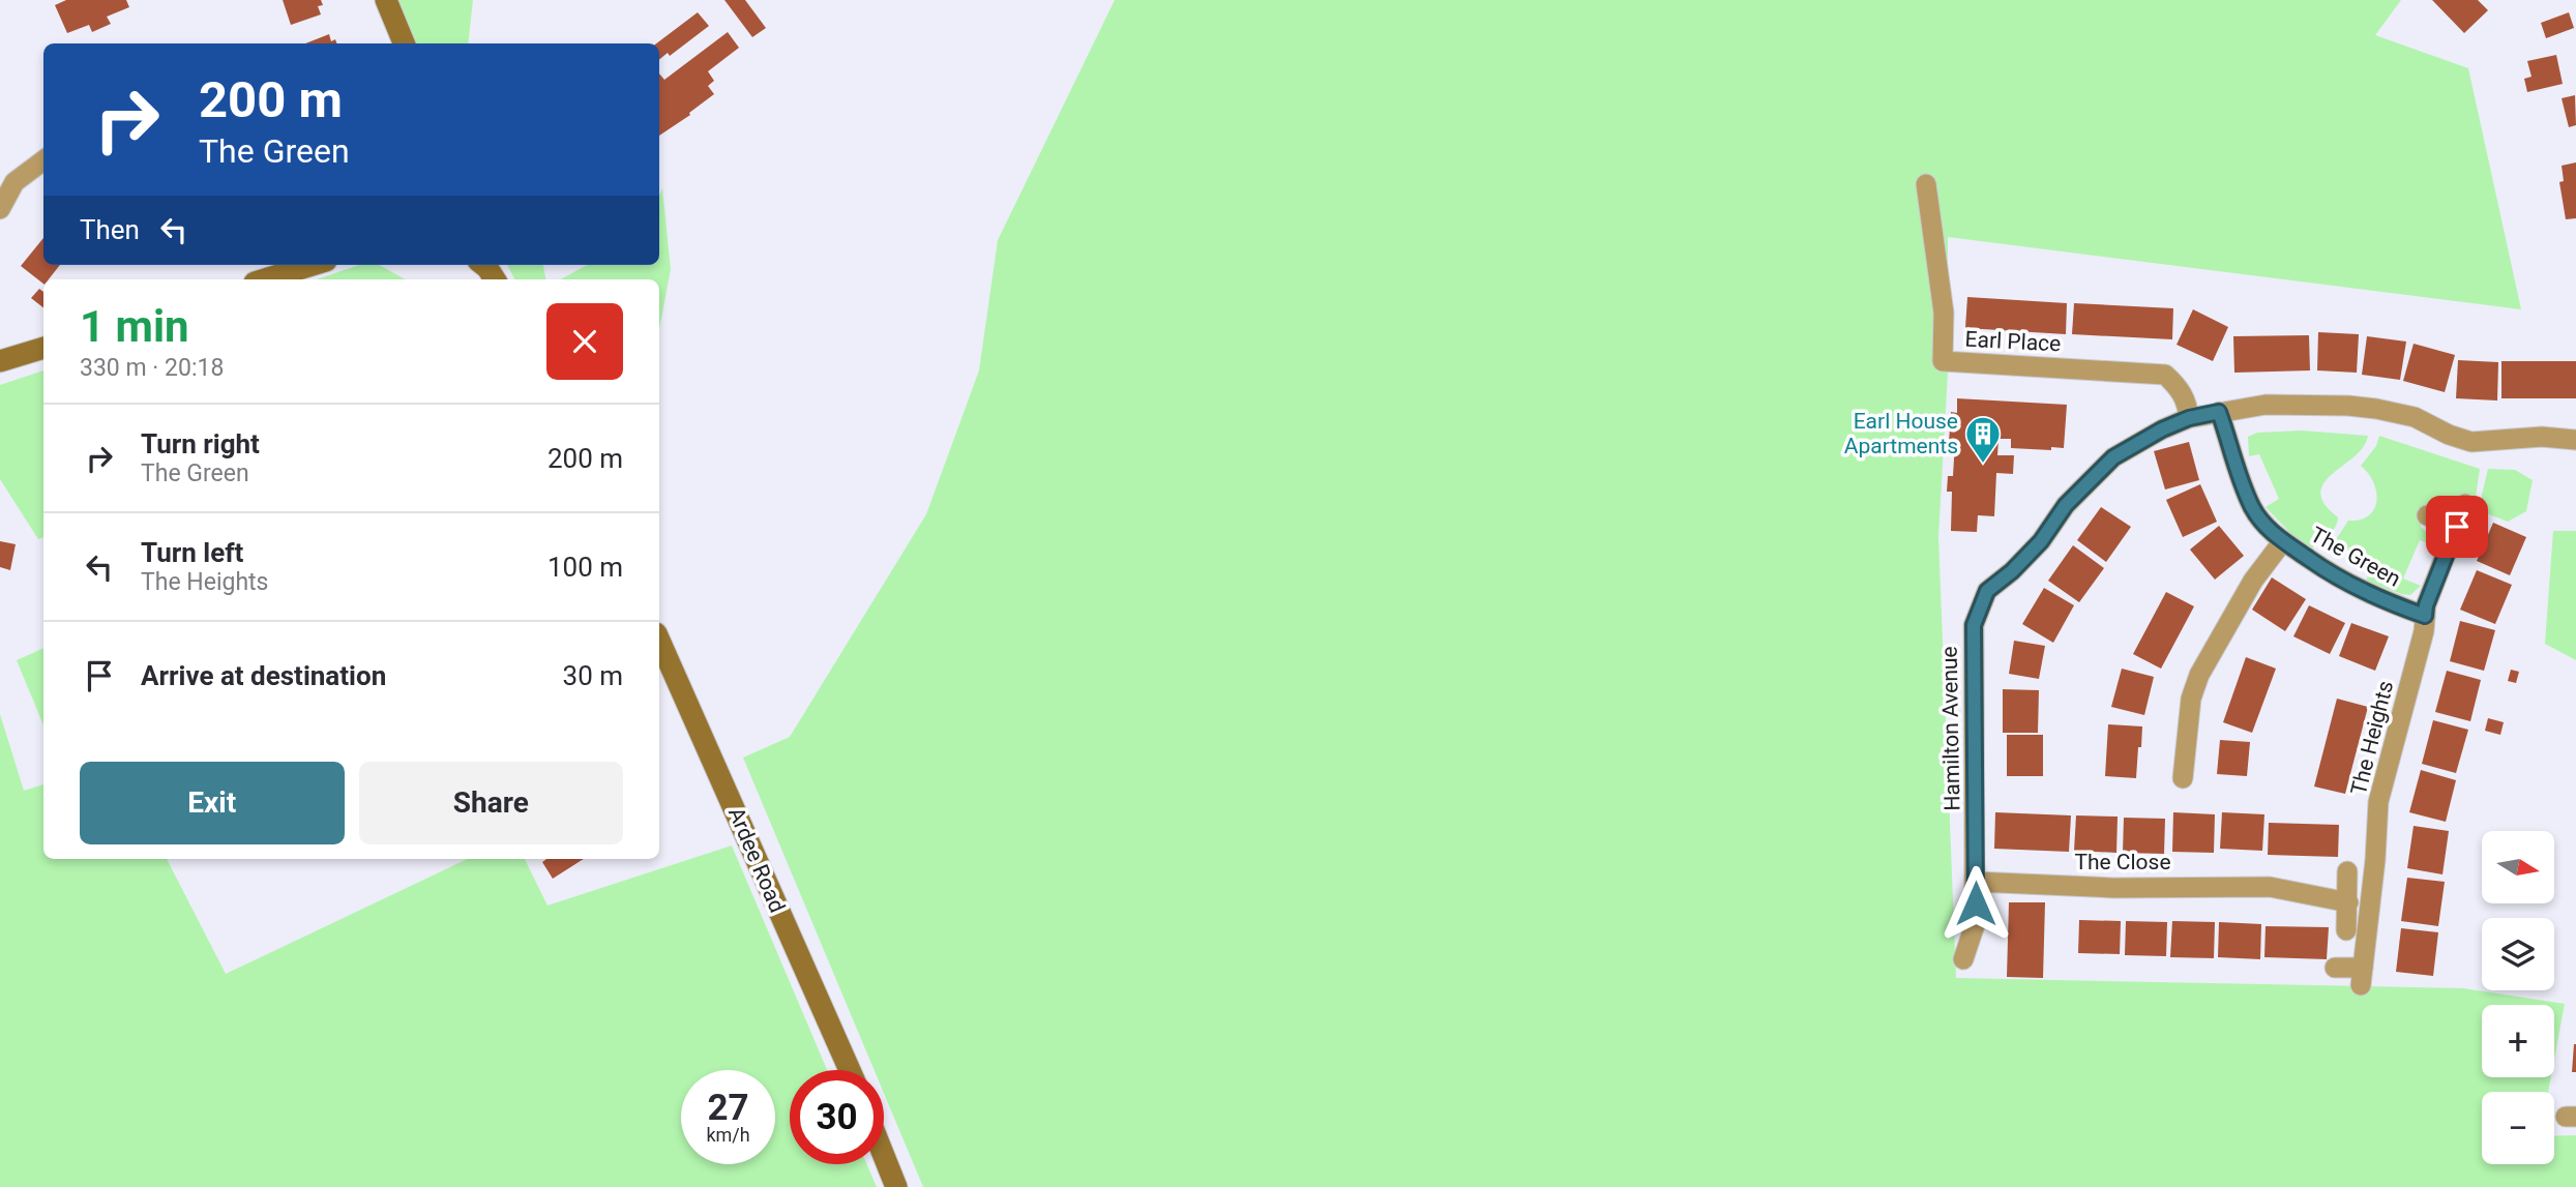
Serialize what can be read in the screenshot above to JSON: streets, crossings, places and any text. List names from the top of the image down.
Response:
{
  "streets": {
    "main road": ["Ardee Road"],
    "street": [
      "Earl Place",
      "The Green",
      "Hamilton Avenue",
      "The Heights",
      "The Close"
    ]
  },
  "crossings": [
    ["Earl Place", "Hamilton Avenue"],
    ["The Green", "Hamilton Avenue"],
    ["The Green", "The Heights"],
    ["Hamilton Avenue", "The Close"]
  ],
  "places": {
    "building": ["Earl House Apartments"]
  },
  "north": "right",
  "page": {
    "turn": ["200 m", "The Green"],
    "then": "Then",
    "heading": ["1 min", "330 m · 20:18"],
    "list": [
      {
        "name": "Turn right",
        "note": "The Green",
        "value": "200 m"
      },
      {
        "name": "Turn left",
        "note": "The Heights",
        "value": "100 m"
      },
      {
        "name": "Arrive at destination",
        "value": "30 m"
      }
    ],
    "buttons": ["Exit", "Share"],
    "map_buttons": ["+", "−"],
    "speed": "27 km/h",
    "limit": "30"
  }
}
